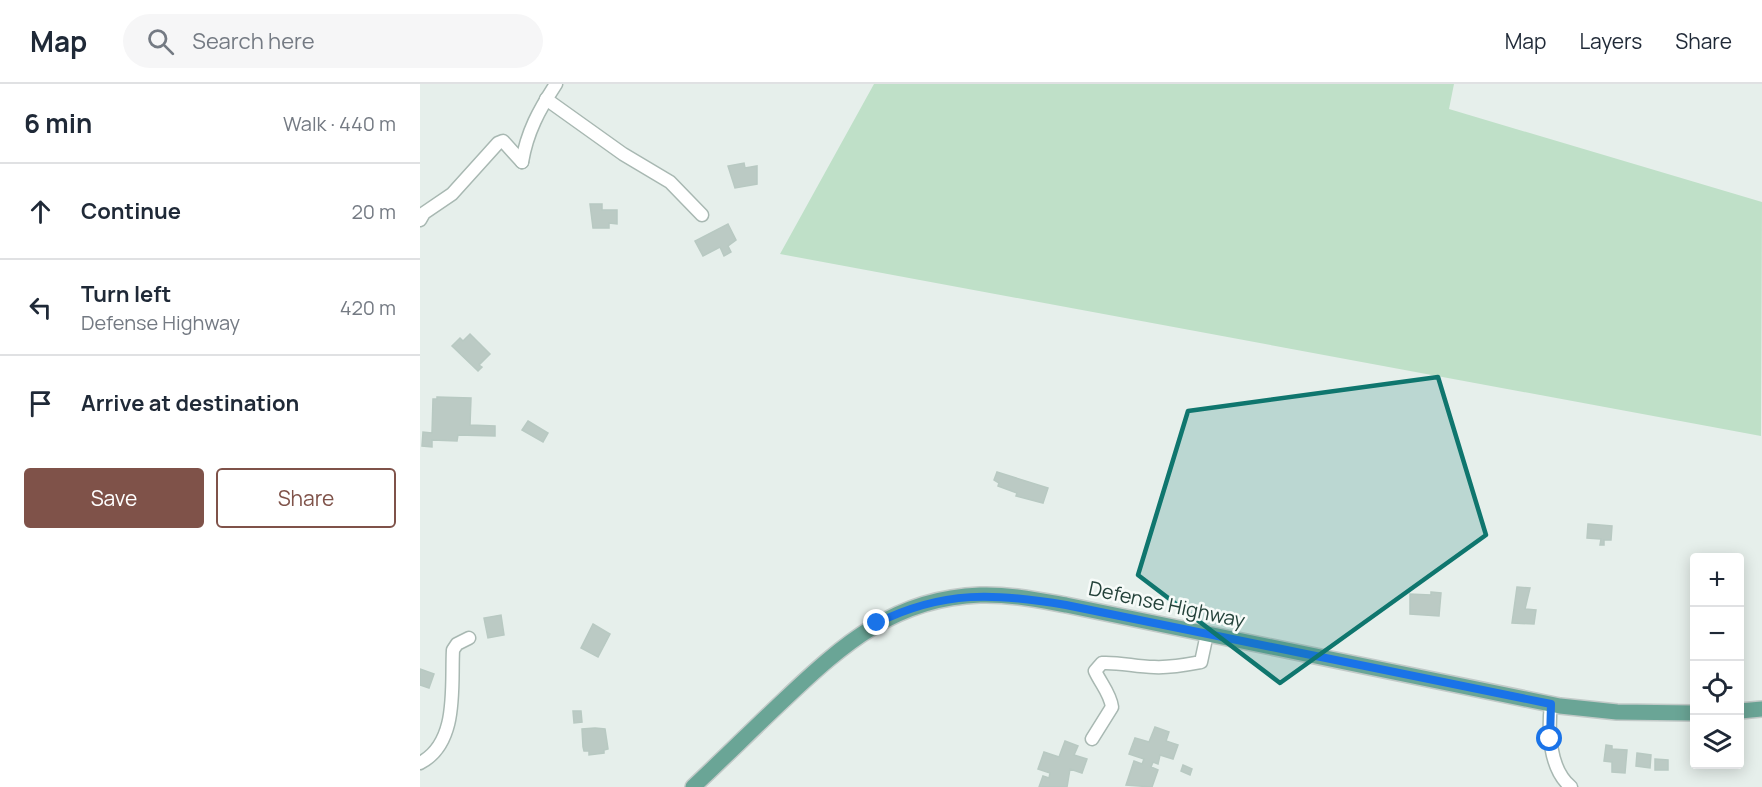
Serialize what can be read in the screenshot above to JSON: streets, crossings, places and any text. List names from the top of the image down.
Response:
{
  "streets": {
    "main road": ["Defense Highway"]
  },
  "page": {
    "header": "Map",
    "search": "Search here",
    "nav": ["Map", "Layers", "Share"],
    "heading": ["6 min", "Walk · 440 m"],
    "list": [
      ["Continue", "20 m"],
      ["Turn left", "Defense Highway", "420 m"],
      "Arrive at destination"
    ],
    "buttons": ["Save", "Share"],
    "map_buttons": ["+", "−"]
  }
}
